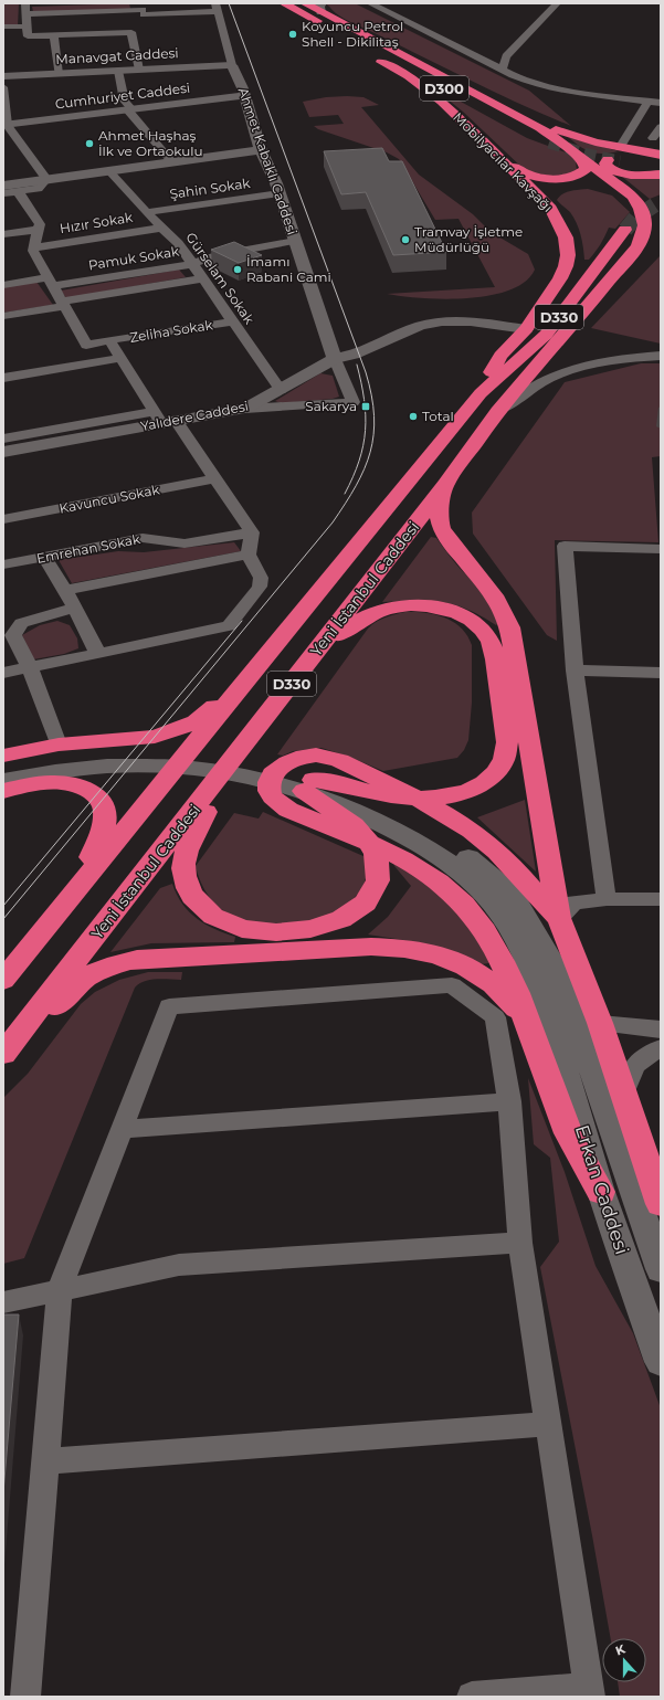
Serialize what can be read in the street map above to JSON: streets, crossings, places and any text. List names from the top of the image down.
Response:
{
  "streets": {
    "highway": [
      "D300",
      "Mobilyacılar Kavşağı",
      "D330",
      "Yeni İstanbul Caddesi"
    ],
    "street": [
      "Manavgat Caddesi",
      "Cumhuriyet Caddesi",
      "Ahmet Kabaklı Caddesi",
      "Şahin Sokak",
      "Hızır Sokak",
      "Pamuk Sokak",
      "Gürselam Sokak",
      "Zeliha Sokak",
      "Yalıdere Caddesi",
      "Kavuncu Sokak",
      "Emrehan Sokak",
      "Erkan Caddesi"
    ]
  },
  "crossings": [
    ["Manavgat Caddesi", "Ahmet Kabaklı Caddesi"],
    ["Cumhuriyet Caddesi", "Ahmet Kabaklı Caddesi"],
    ["Ahmet Kabaklı Caddesi", "Şahin Sokak"],
    ["Ahmet Kabaklı Caddesi", "Pamuk Sokak"],
    ["Ahmet Kabaklı Caddesi", "Yalıdere Caddesi"],
    ["Mobilyacılar Kavşağı", "D330"],
    ["Mobilyacılar Kavşağı", "Yalıdere Caddesi"],
    ["Mobilyacılar Kavşağı", "Yeni İstanbul Caddesi"],
    ["Şahin Sokak", "Gürselam Sokak"],
    ["Hızır Sokak", "Gürselam Sokak"],
    ["Pamuk Sokak", "Gürselam Sokak"],
    ["Gürselam Sokak", "Zeliha Sokak"],
    ["Gürselam Sokak", "Yalıdere Caddesi"],
    ["D330", "Yeni İstanbul Caddesi"]
  ],
  "places": {
    "other": [
      "Koyuncu Petrol Shell - Dikilitaş",
      "Ahmet Haşhaş İlk ve Ortaokulu",
      "Tramvay İşletme Müdürlüğü",
      "İmamı Rabani Cami",
      "Total"
    ],
    "transit": ["Sakarya"]
  },
  "north": "top"
}
